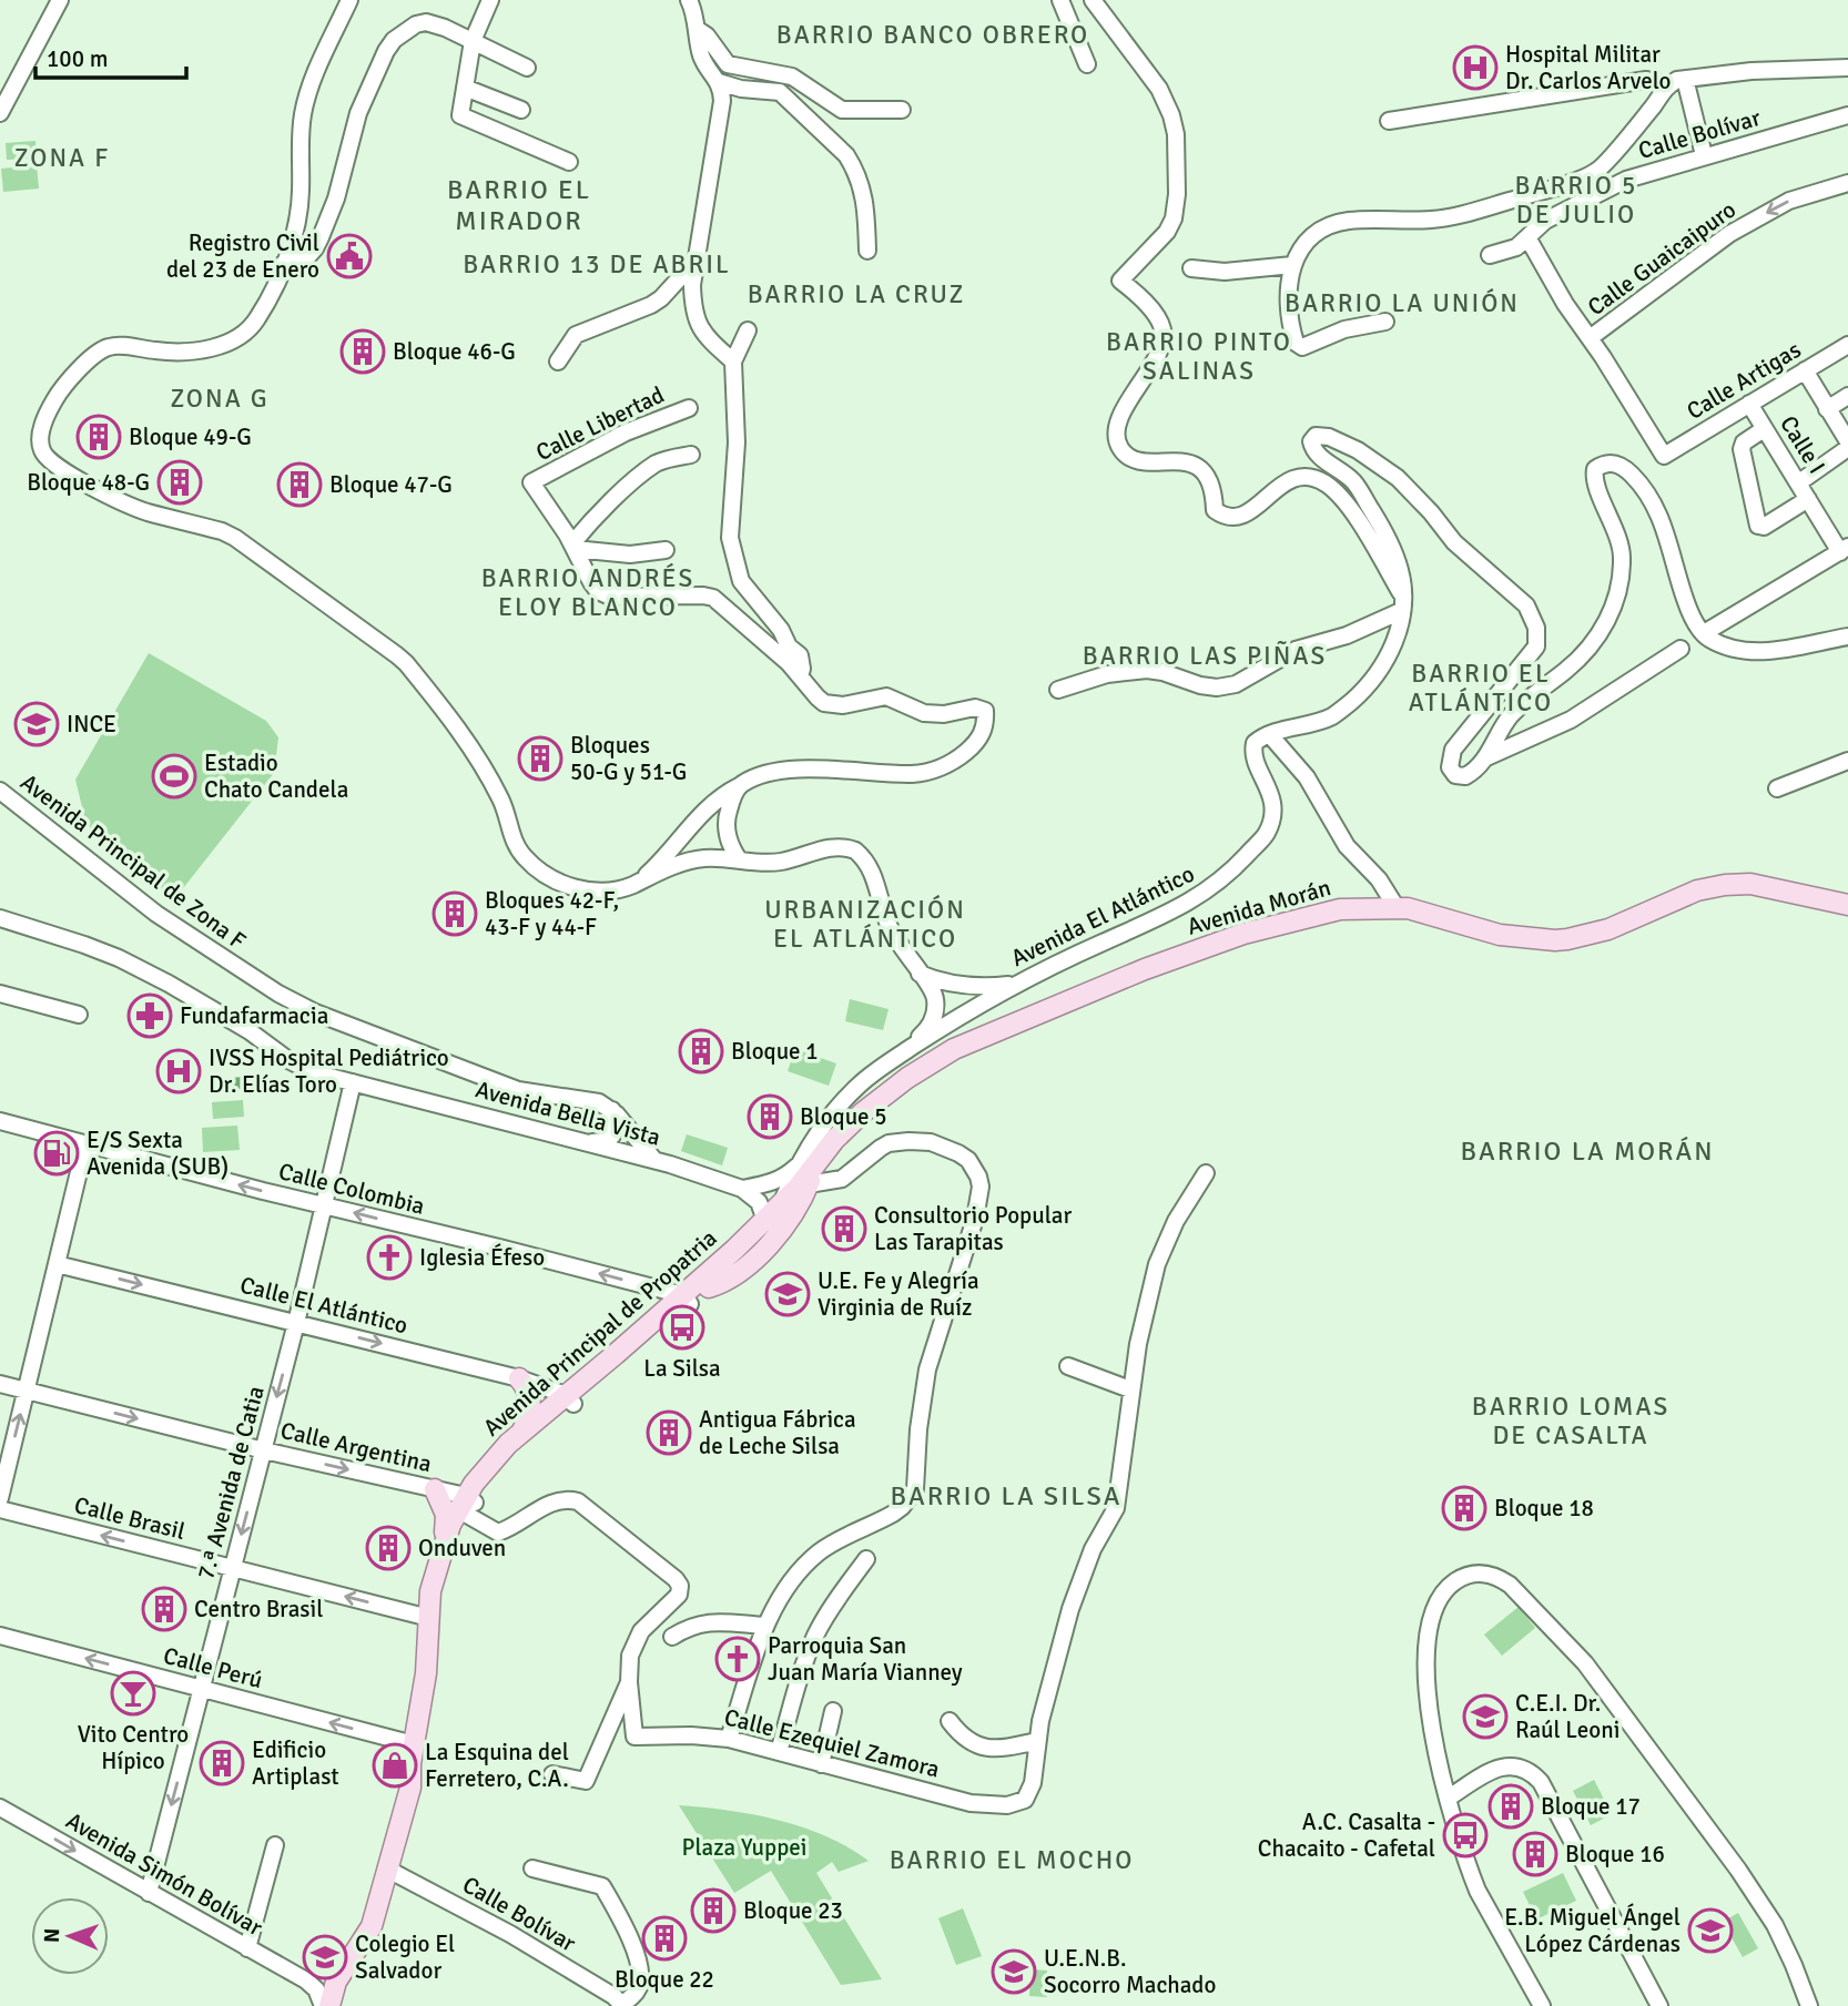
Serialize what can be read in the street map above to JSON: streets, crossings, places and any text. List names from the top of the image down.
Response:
{
  "streets": {
    "main road": ["Avenida Morán", "Avenida Principal de Propatria"],
    "street": [
      "Calle Bolívar",
      "Calle Guaicaipuro",
      "Calle Artigas",
      "Calle Libertad",
      "Calle I",
      "Avenida Principal de Zona F",
      "Avenida El Atlántico",
      "Avenida Bella Vista",
      "Calle Colombia",
      "Calle El Atlántico",
      "Calle Argentina",
      "7.ª Avenida de Catia",
      "Calle Brasil",
      "Calle Perú",
      "Calle Ezequiel Zamora",
      "Avenida Simón Bolívar"
    ]
  },
  "crossings": [
    ["Calle Bolívar", "Avenida Principal de Propatria"],
    ["Calle Guaicaipuro", "Calle Artigas"],
    ["Calle Artigas", "Calle I"],
    ["Avenida Morán", "Avenida El Atlántico"],
    ["Avenida Morán", "Avenida Principal de Propatria"],
    ["Avenida Bella Vista", "7.ª Avenida de Catia"],
    ["Calle Colombia", "Avenida Principal de Propatria"],
    ["Calle Colombia", "7.ª Avenida de Catia"],
    ["Calle El Atlántico", "Avenida Principal de Propatria"],
    ["Calle El Atlántico", "7.ª Avenida de Catia"],
    ["Avenida Principal de Propatria", "Calle Argentina"],
    ["Avenida Principal de Propatria", "Calle Brasil"],
    ["Avenida Principal de Propatria", "Calle Perú"],
    ["Avenida Principal de Propatria", "Avenida Simón Bolívar"],
    ["Calle Argentina", "7.ª Avenida de Catia"],
    ["Calle Argentina", "Calle Ezequiel Zamora"],
    ["7.ª Avenida de Catia", "Calle Brasil"],
    ["7.ª Avenida de Catia", "Calle Perú"],
    ["7.ª Avenida de Catia", "Avenida Simón Bolívar"]
  ],
  "one_way": [
    "Calle Guaicaipuro",
    "Calle Colombia",
    "Calle El Atlántico",
    "Calle Argentina",
    "7.ª Avenida de Catia",
    "Calle Brasil",
    "Calle Perú",
    "Avenida Simón Bolívar"
  ],
  "districts": [
    "BARRIO BANCO OBRERO",
    "ZONA F",
    "BARRIO 5 DE JULIO",
    "BARRIO EL MIRADOR",
    "BARRIO 13 DE ABRIL",
    "BARRIO LA CRUZ",
    "BARRIO LA UNIÓN",
    "BARRIO PINTO SALINAS",
    "ZONA G",
    "BARRIO ANDRÉS ELOY BLANCO",
    "BARRIO LAS PIÑAS",
    "BARRIO EL ATLÁNTICO",
    "URBANIZACIÓN EL ATLÁNTICO",
    "BARRIO LA MORÁN",
    "BARRIO LOMAS DE CASALTA",
    "BARRIO LA SILSA",
    "BARRIO EL MOCHO"
  ],
  "parks": ["Plaza Yuppei"],
  "places": {
    "hospital": ["Hospital Militar Dr. Carlos Arvelo", "IVSS Hospital Pediátrico Dr. Elías Toro"],
    "public building": ["Registro Civil del 23 de Enero"],
    "building": [
      "Bloque 46-G",
      "Bloque 49-G",
      "Bloque 48-G",
      "Bloque 47-G",
      "Bloques 50-G y 51-G",
      "Bloques 42-F, 43-F y 44-F",
      "Bloque 1",
      "Bloque 5",
      "Consultorio Popular Las Tarapitas",
      "Antigua Fábrica de Leche Silsa",
      "Bloque 18",
      "Onduven",
      "Centro Brasil",
      "Edificio Artiplast",
      "Bloque 17",
      "Bloque 16",
      "Bloque 23",
      "Bloque 22"
    ],
    "school or university": [
      "INCE",
      "U.E. Fe y Alegría Virginia de Ruíz",
      "C.E.I. Dr. Raúl Leoni",
      "E.B. Miguel Ángel López Cárdenas",
      "Colegio El Salvador",
      "U.E.N.B. Socorro Machado"
    ],
    "sports": ["Estadio Chato Candela"],
    "pharmacy": ["Fundafarmacia"],
    "fuel station": ["E/S Sexta Avenida (SUB)"],
    "church": ["Iglesia Éfeso", "Parroquia San Juan María Vianney"],
    "bus stop": ["La Silsa", "A.C. Casalta - Chacaito - Cafetal"],
    "bar": ["Vito Centro Hípico"],
    "shop": ["La Esquina del Ferretero, C.A."]
  },
  "scale_bar": "100 m",
  "north": "left"
}
